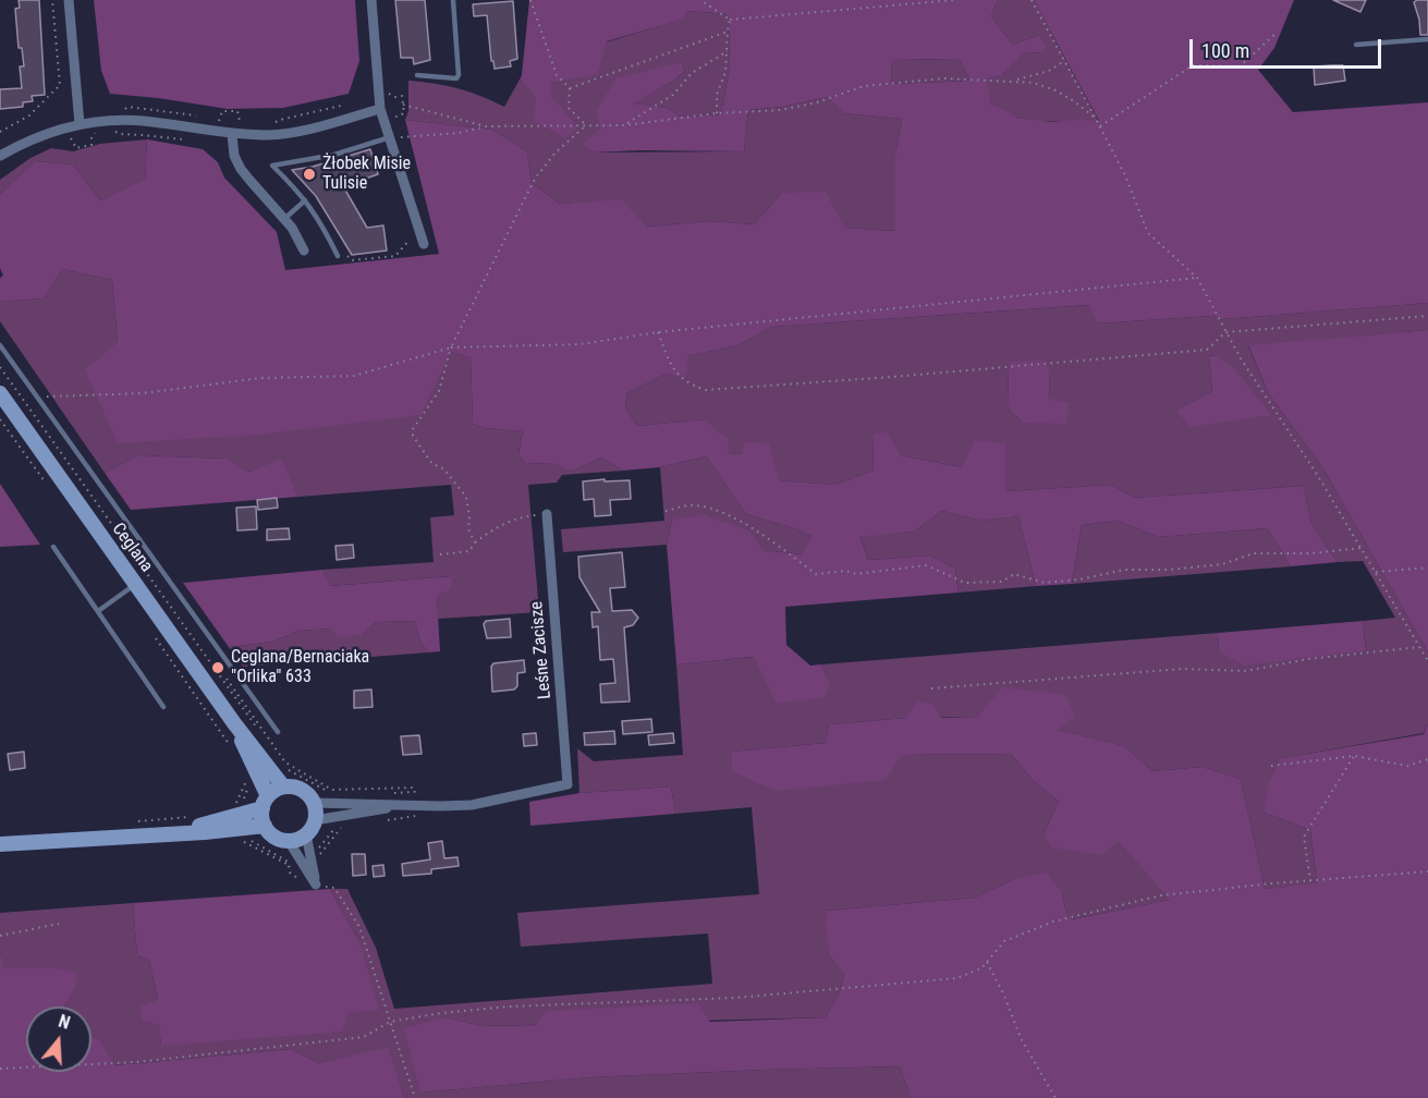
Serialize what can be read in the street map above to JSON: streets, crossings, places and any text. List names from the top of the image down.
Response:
{
  "streets": {
    "street": ["Ceglana", "Leśne Zacisze"]
  },
  "places": ["Żłobek Misie Tulisie", "Ceglana/Bernaciaka \"Orlika\" 633"],
  "scale_bar": "100 m",
  "north": "top"
}
